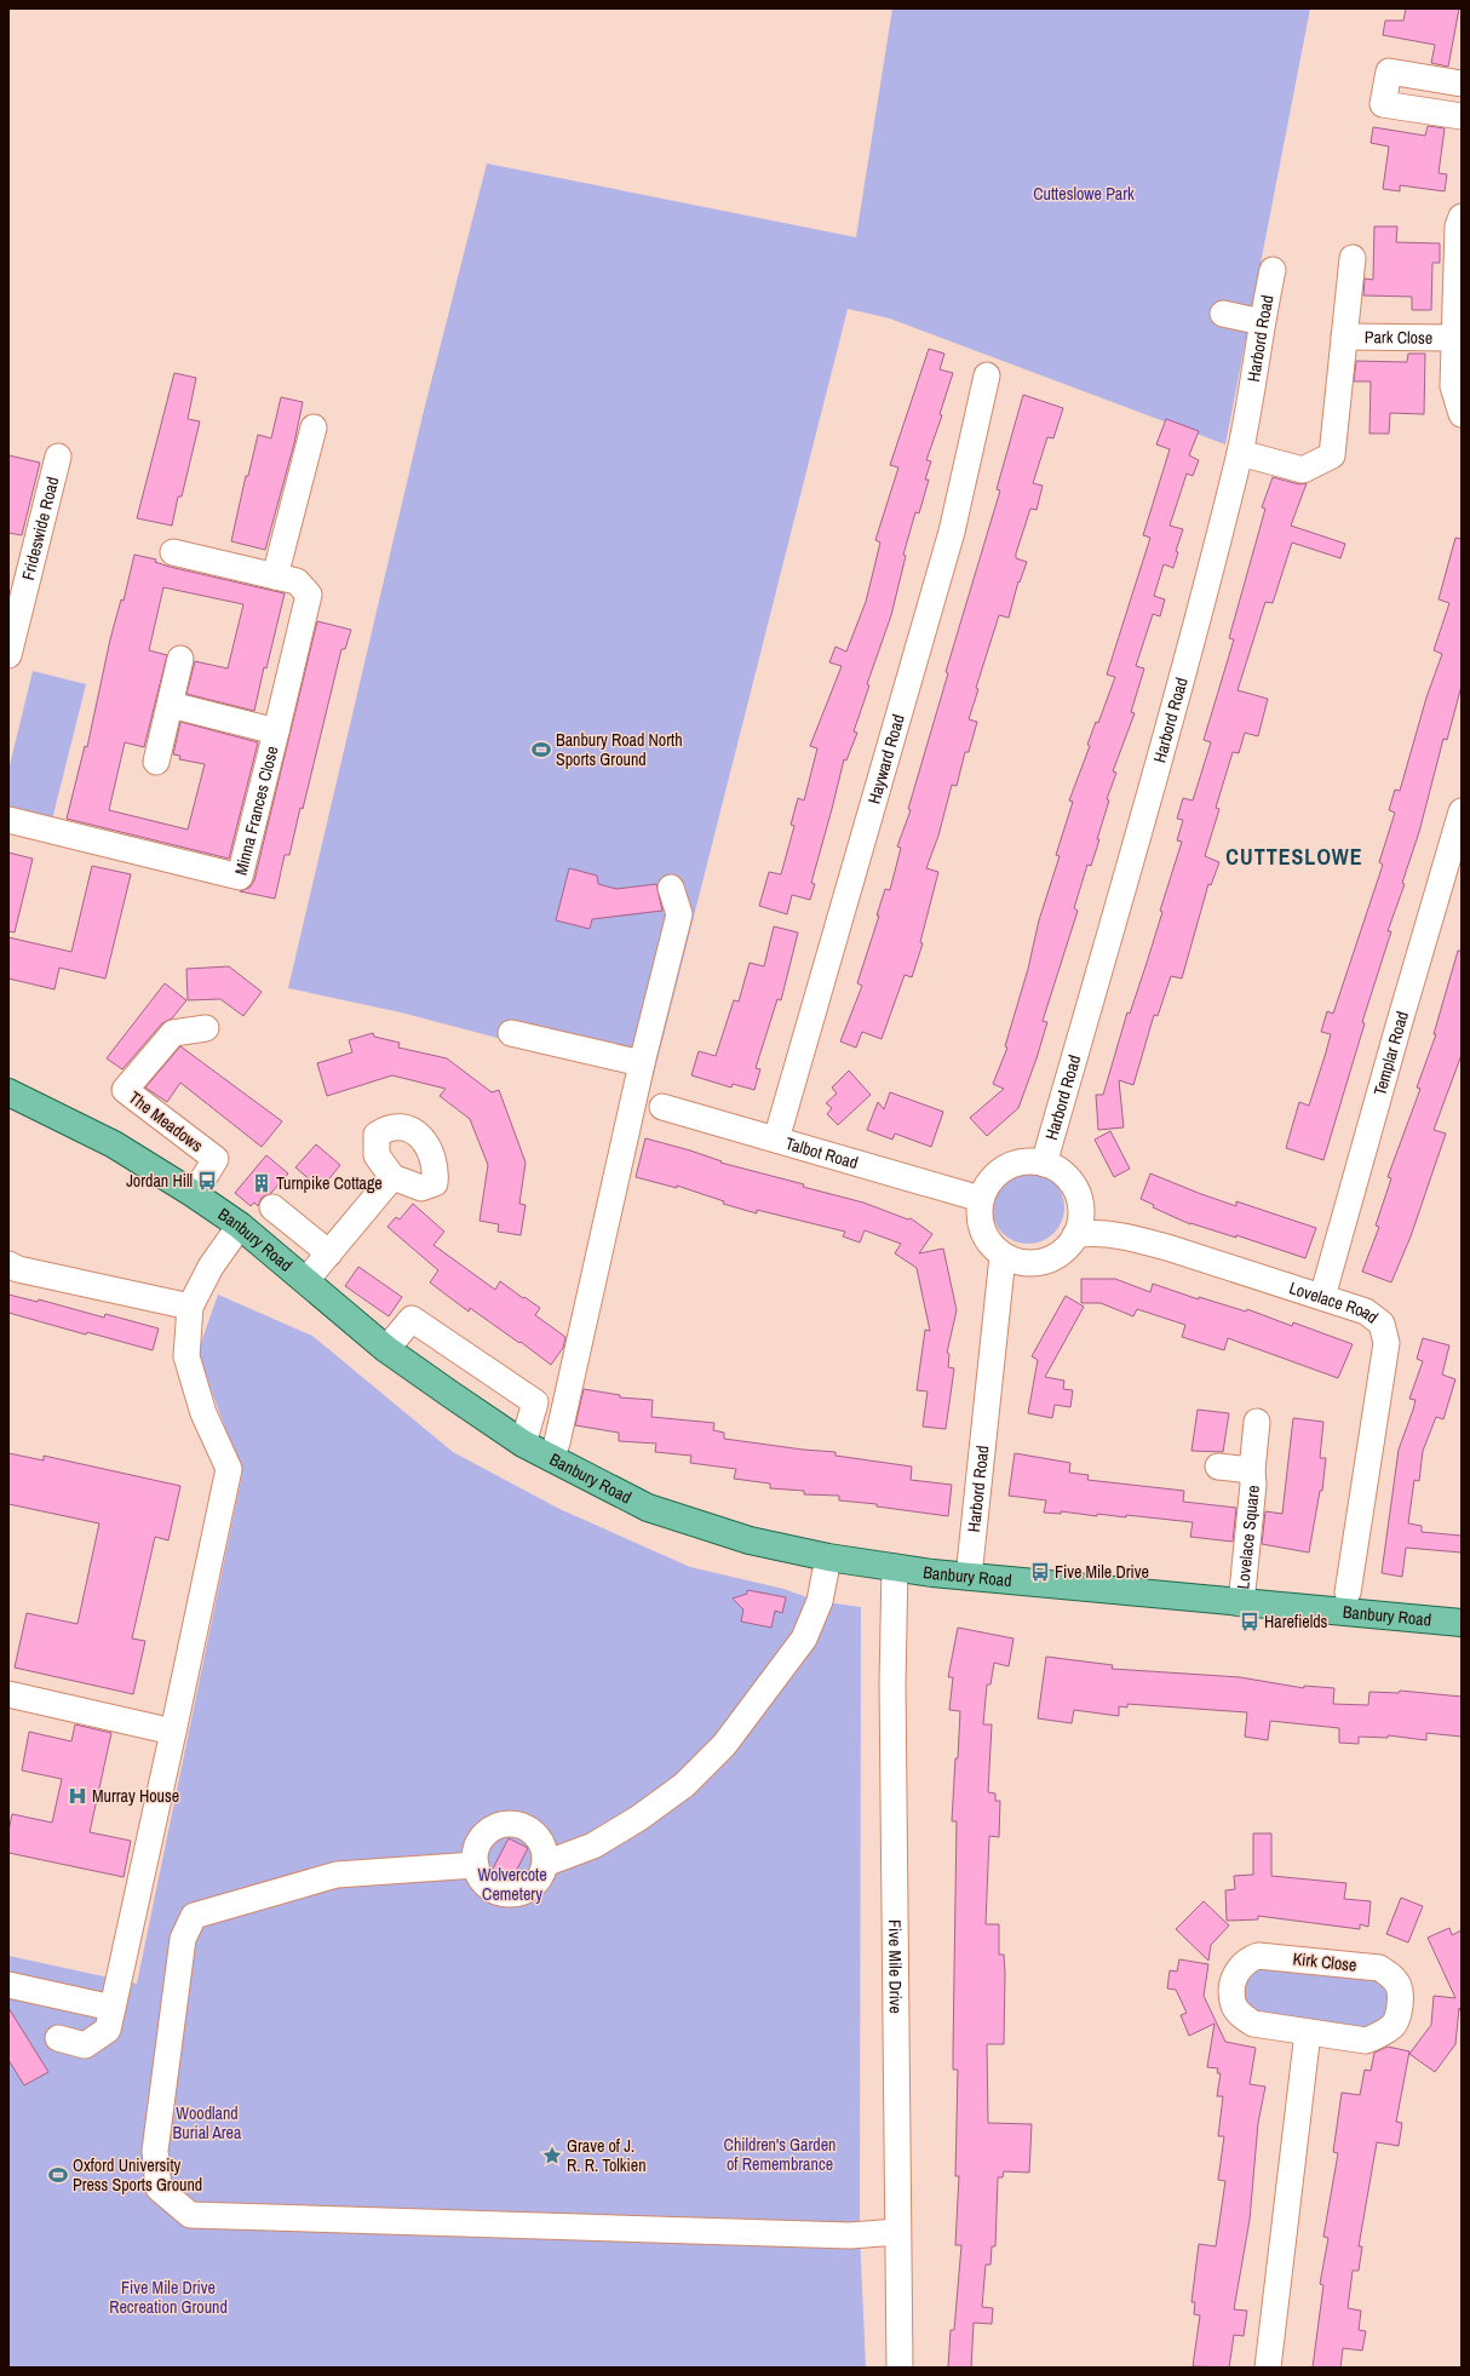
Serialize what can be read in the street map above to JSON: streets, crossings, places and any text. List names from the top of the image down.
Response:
{
  "streets": {
    "main road": ["Banbury Road"],
    "street": [
      "Park Close",
      "Harbord Road",
      "Frideswide Road",
      "Hayward Road",
      "Minna Frances Close",
      "Templar Road",
      "The Meadows",
      "Talbot Road",
      "Lovelace Road",
      "Lovelace Square",
      "Kirk Close",
      "Five Mile Drive"
    ]
  },
  "crossings": [
    ["Harbord Road", "Talbot Road"],
    ["Harbord Road", "Banbury Road"],
    ["Harbord Road", "Lovelace Road"],
    ["Hayward Road", "Talbot Road"],
    ["Templar Road", "Lovelace Road"],
    ["The Meadows", "Banbury Road"],
    ["Talbot Road", "Lovelace Road"],
    ["Banbury Road", "Lovelace Square"],
    ["Banbury Road", "Five Mile Drive"]
  ],
  "districts": ["CUTTESLOWE"],
  "parks": [
    "Cutteslowe Park",
    "Wolvercote Cemetery",
    "Woodland Burial Area",
    "Children's Garden of Remembrance",
    "Five Mile Drive Recreation Ground"
  ],
  "places": {
    "sports": ["Banbury Road North Sports Ground", "Oxford University Press Sports Ground"],
    "bus stop": ["Jordan Hill", "Five Mile Drive", "Harefields"],
    "building": ["Turnpike Cottage"],
    "hospital": ["Murray House"],
    "place": ["Grave of J. R. R. Tolkien"]
  }
}
